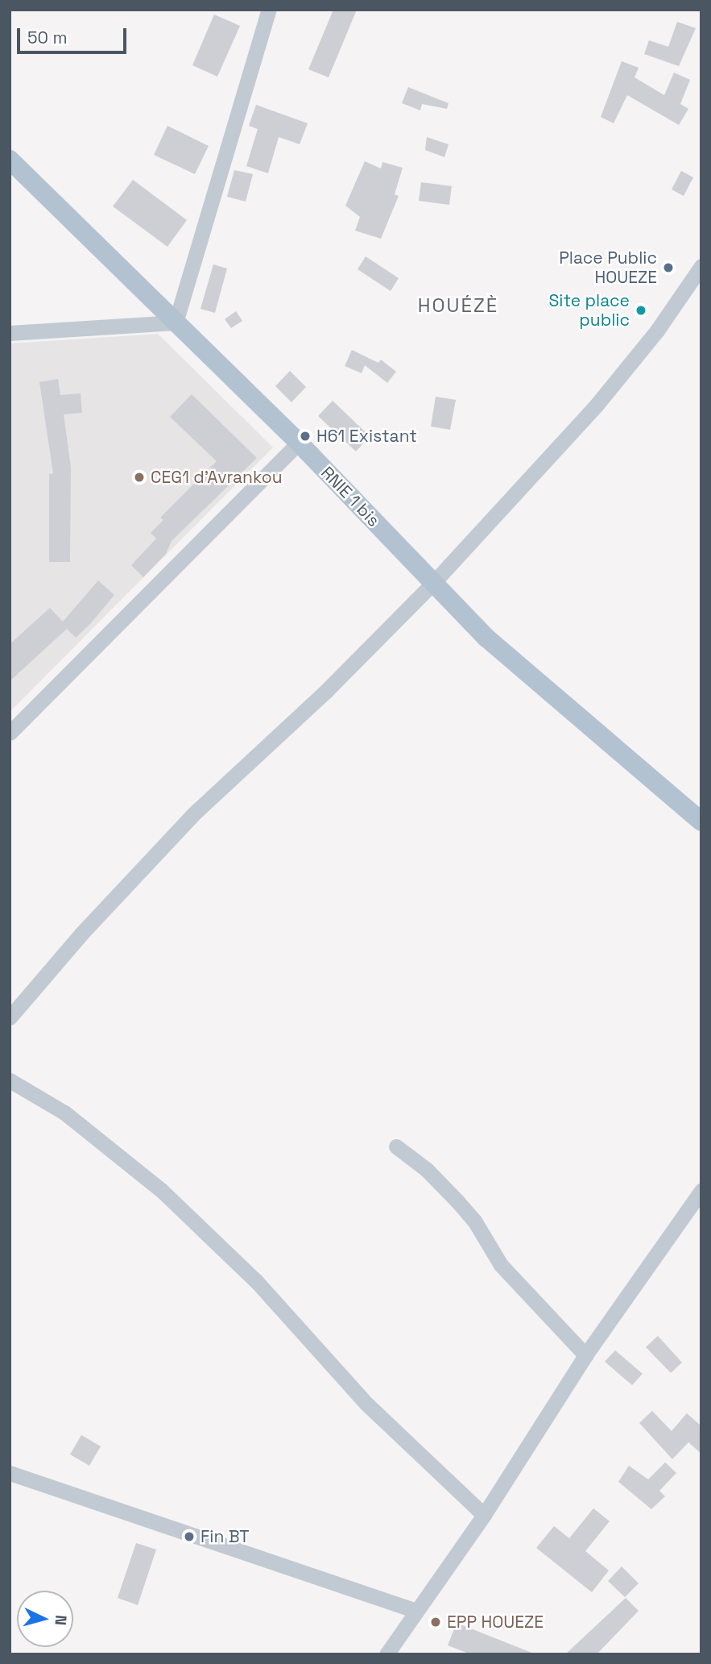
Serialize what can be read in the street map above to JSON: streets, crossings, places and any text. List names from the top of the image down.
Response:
{
  "streets": {
    "main road": ["RNIE 1 bis"]
  },
  "districts": ["HOUÉZÈ"],
  "places": [
    "Place Public HOUEZE",
    "Site place public",
    "H61 Existant",
    "CEG1 d'Avrankou",
    "Fin BT",
    "EPP HOUEZE"
  ],
  "scale_bar": "50 m",
  "north": "right"
}
